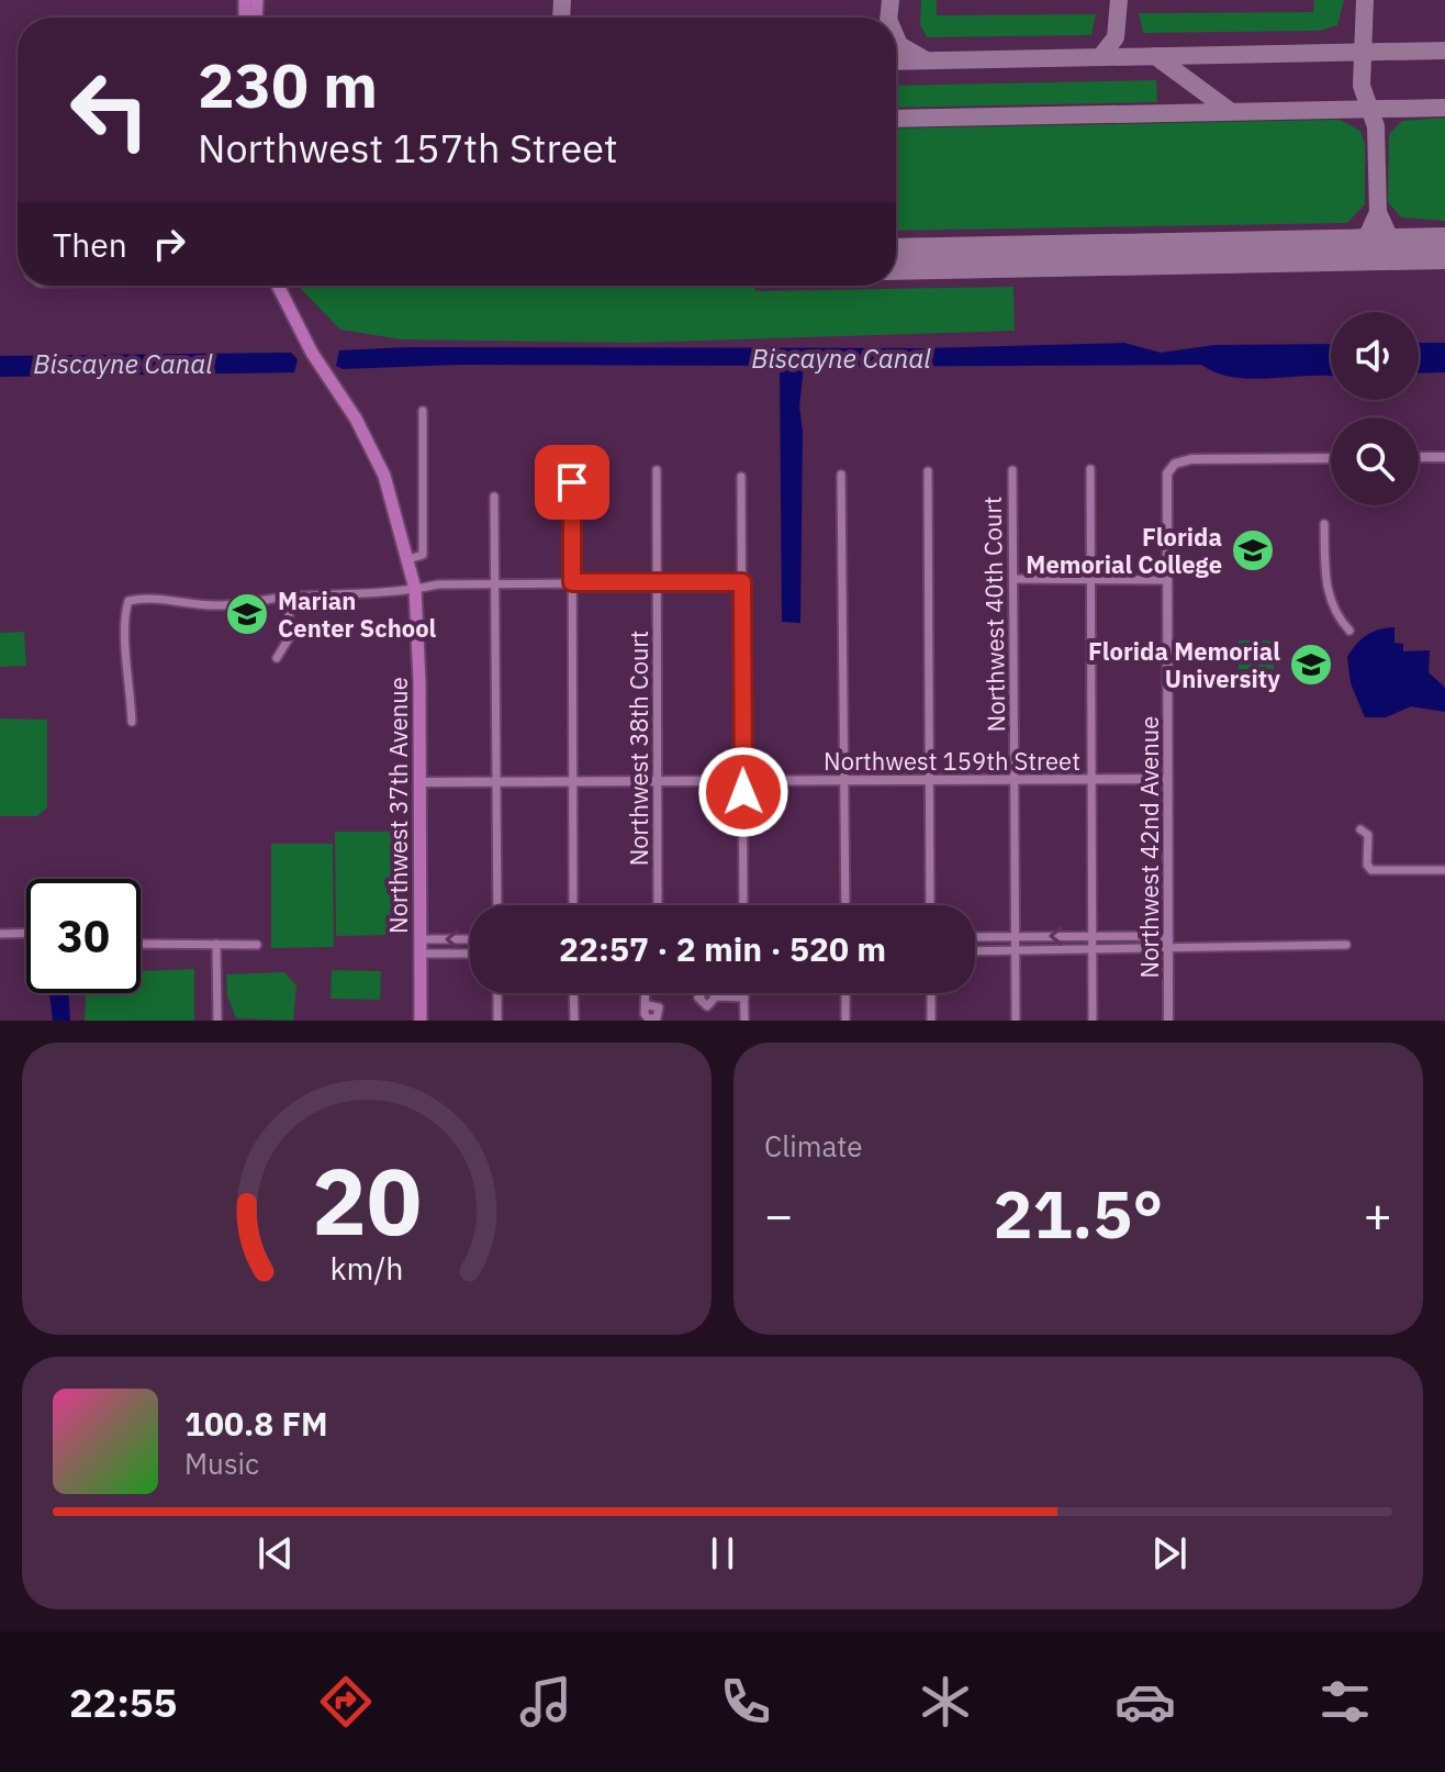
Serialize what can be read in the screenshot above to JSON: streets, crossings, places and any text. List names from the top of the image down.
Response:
{
  "streets": {
    "main road": ["Northwest 37th Avenue"],
    "street": [
      "Northwest 40th Court",
      "Northwest 38th Court",
      "Northwest 159th Street",
      "Northwest 42nd Avenue"
    ]
  },
  "crossings": [
    ["Northwest 40th Court", "Northwest 159th Street"],
    ["Northwest 38th Court", "Northwest 159th Street"],
    ["Northwest 159th Street", "Northwest 37th Avenue"],
    ["Northwest 159th Street", "Northwest 42nd Avenue"]
  ],
  "water": ["Biscayne Canal"],
  "places": {
    "school or university": ["Florida Memorial College", "Marian Center School", "Florida Memorial University"]
  },
  "page": {
    "turn": ["230 m", "Northwest 157th Street"],
    "then": "Then",
    "limit": "30",
    "trip": "22:57 · 2 min · 520 m",
    "tile": "Climate",
    "heat": ["−", "21.5°", "+"],
    "song": ["100.8 FM", "Music"],
    "tabs": "22:55",
    "gauge": ["20", "km/h"]
  }
}
